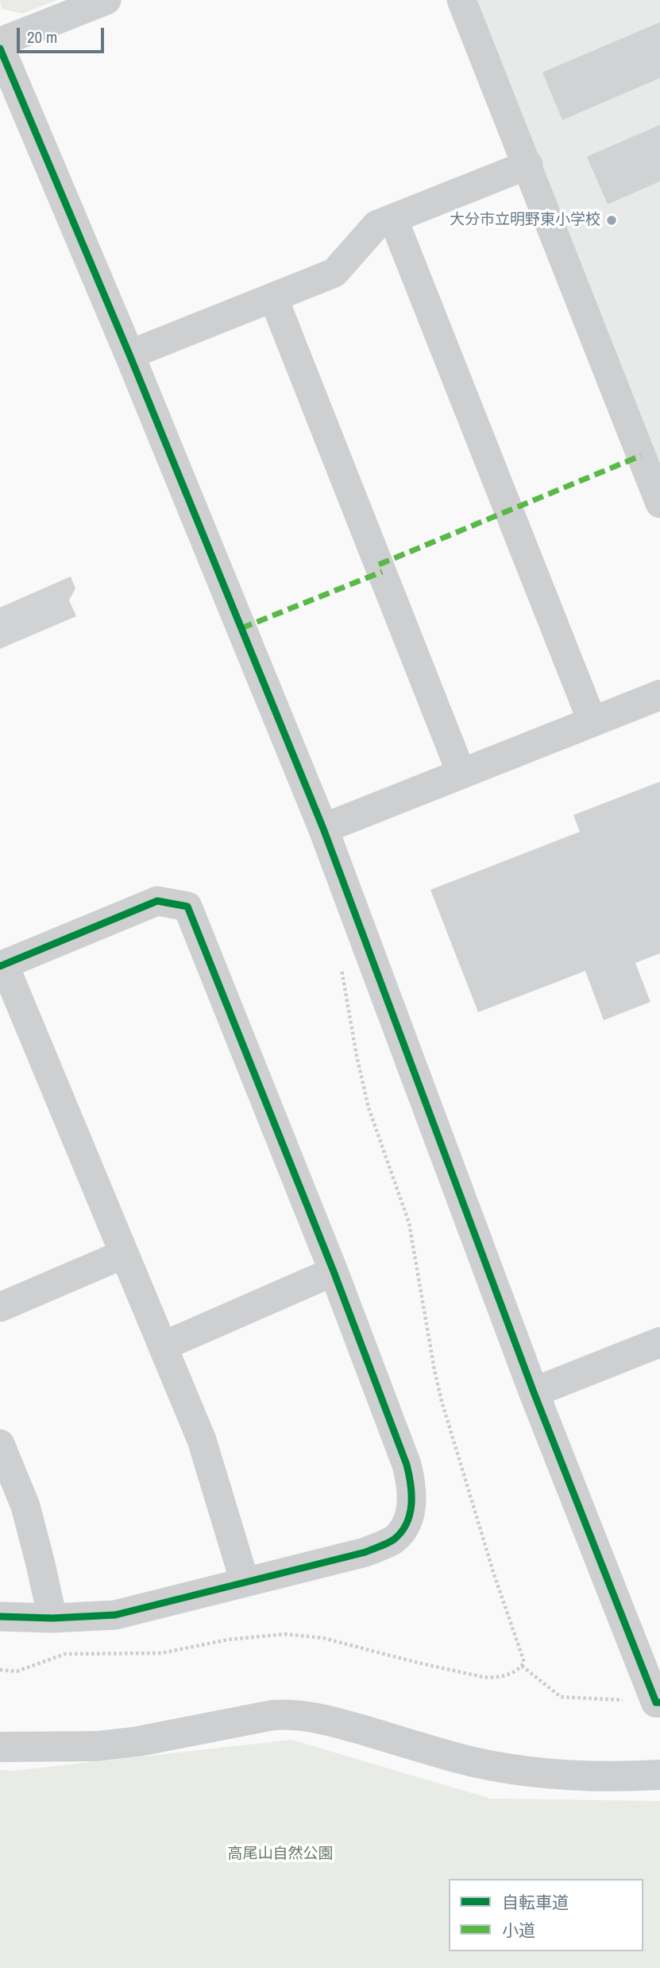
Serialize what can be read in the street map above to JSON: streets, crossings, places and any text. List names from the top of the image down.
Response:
{
  "parks": ["高尾山自然公園"],
  "places": ["大分市立明野東小学校"],
  "legend": ["自転車道", "小道"],
  "scale_bar": "20 m"
}
